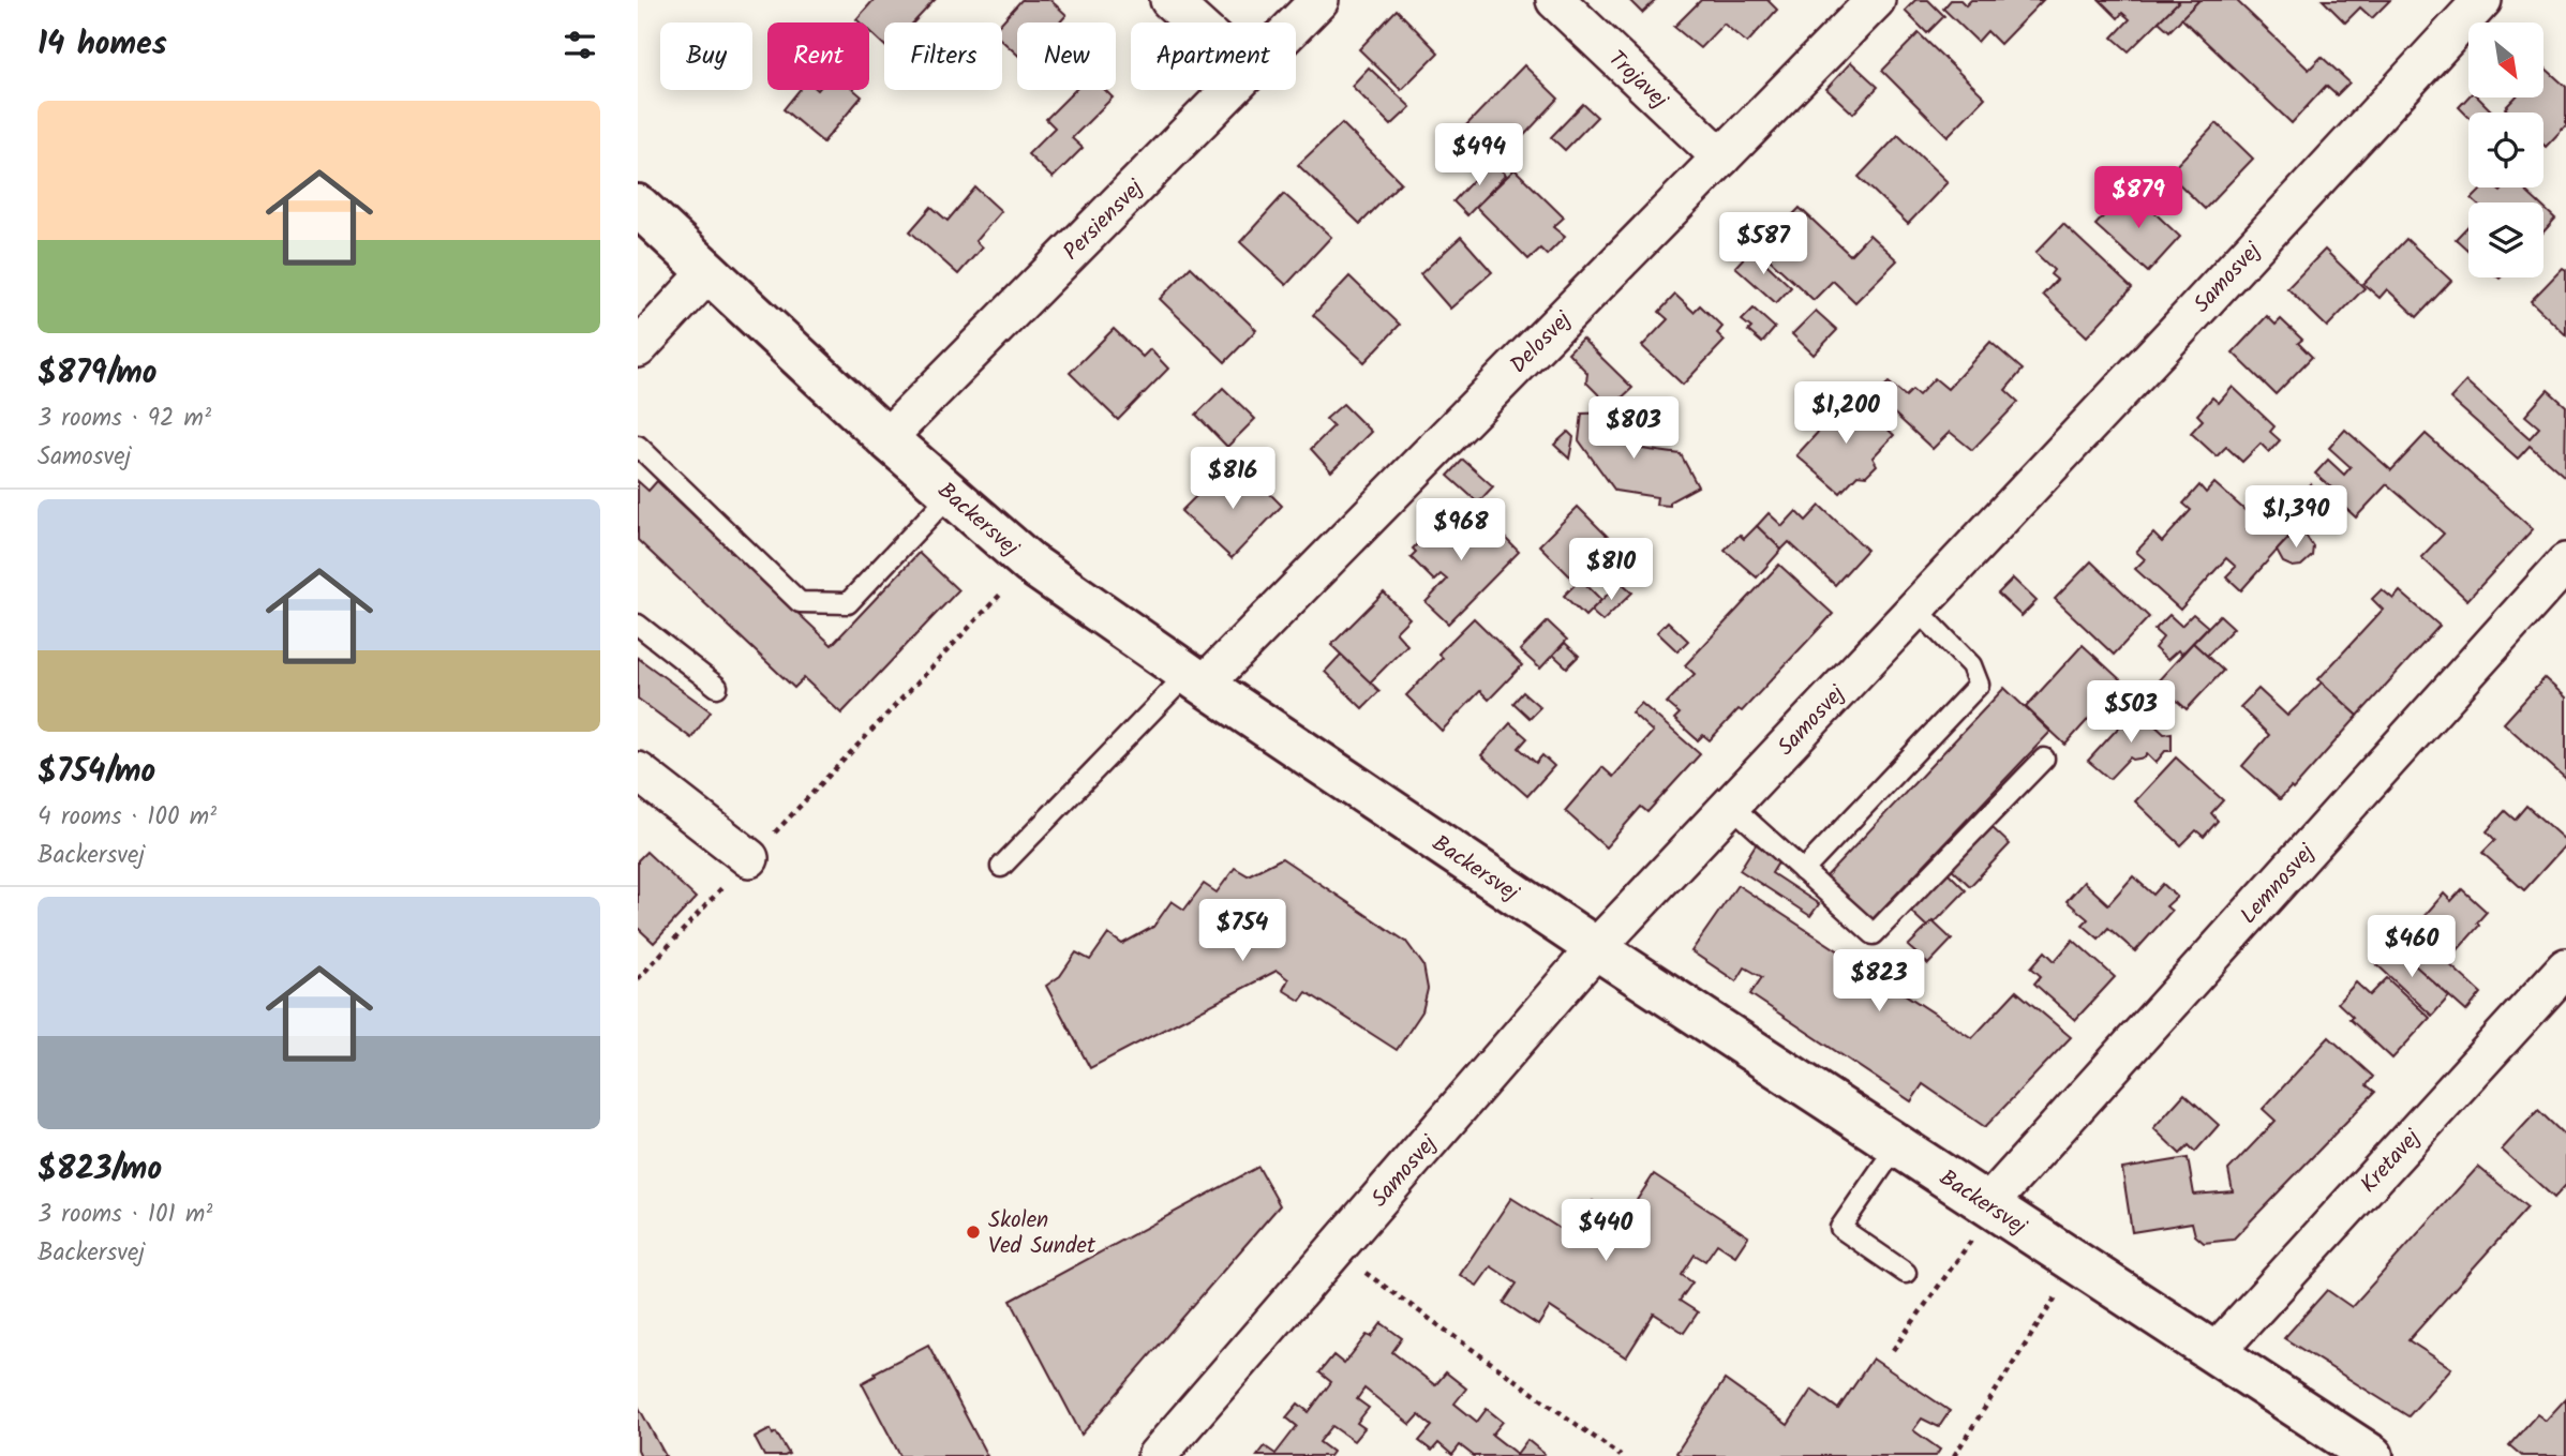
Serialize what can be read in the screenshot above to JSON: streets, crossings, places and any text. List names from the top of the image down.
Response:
{
  "streets": {
    "street": [
      "Trojavej",
      "Persiensvej",
      "Samosvej",
      "Delosvej",
      "Backersvej",
      "Lemnosvej",
      "Kretavej"
    ]
  },
  "crossings": [
    ["Trojavej", "Delosvej"],
    ["Persiensvej", "Backersvej"],
    ["Samosvej", "Backersvej"],
    ["Delosvej", "Backersvej"],
    ["Backersvej", "Lemnosvej"],
    ["Backersvej", "Kretavej"]
  ],
  "places": ["Skolen Ved Sundet"],
  "north": "bottom right",
  "page": {
    "heading": "14 homes",
    "chip": [
      "Buy",
      "Rent",
      "Filters",
      "New",
      "Apartment"
    ],
    "list": [
      {
        "name": "$879/mo",
        "note": "3 rooms · 92 m² · Samosvej"
      },
      {
        "name": "$754/mo",
        "note": "4 rooms · 100 m² · Backersvej"
      },
      {
        "name": "$823/mo",
        "note": "3 rooms · 101 m² · Backersvej"
      }
    ],
    "price": [
      "$494",
      "$879",
      "$587",
      "$1,200",
      "$803",
      "$816",
      "$1,390",
      "$968",
      "$810",
      "$503",
      "$754",
      "$460",
      "$823",
      "$440"
    ]
  }
}
